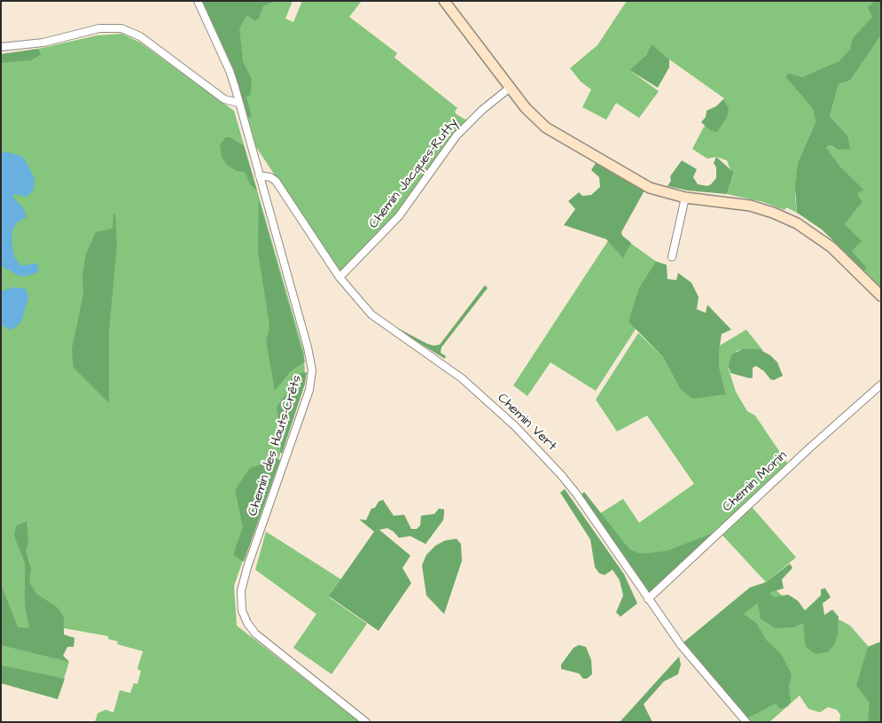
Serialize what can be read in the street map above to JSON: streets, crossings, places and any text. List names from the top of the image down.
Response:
{
  "streets": {
    "street": [
      "Chemin Jacques-Rutty",
      "Chemin Vert",
      "Chemin des Hauts-Crêts",
      "Chemin Morin"
    ]
  },
  "crossings": [
    ["Chemin Jacques-Rutty", "Chemin Vert"],
    ["Chemin Vert", "Chemin des Hauts-Crêts"],
    ["Chemin Vert", "Chemin Morin"]
  ]
}
